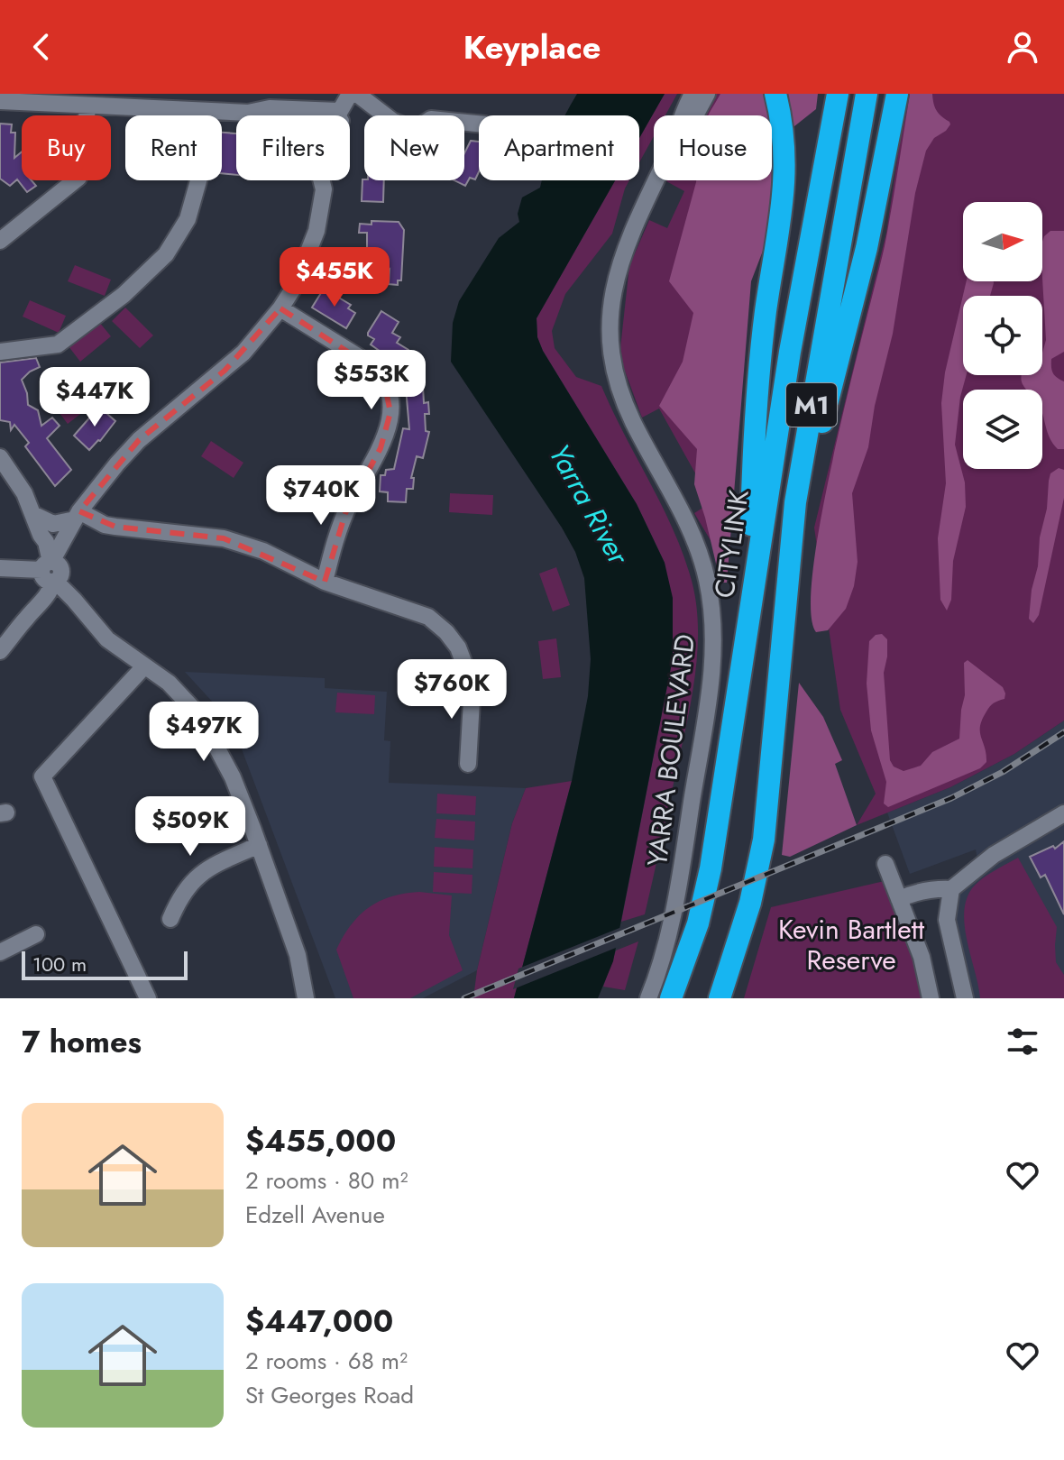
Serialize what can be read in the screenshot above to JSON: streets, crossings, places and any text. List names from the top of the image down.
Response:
{
  "streets": {
    "highway": ["M1", "CITYLINK"],
    "street": ["YARRA BOULEVARD"]
  },
  "water": ["Yarra River"],
  "parks": ["Kevin Bartlett Reserve"],
  "scale_bar": "100 m",
  "north": "right",
  "page": {
    "header": "Keyplace",
    "chip": [
      "Buy",
      "Rent",
      "Filters",
      "New",
      "Apartment",
      "House"
    ],
    "price": [
      "$455K",
      "$553K",
      "$447K",
      "$740K",
      "$760K",
      "$497K",
      "$509K"
    ],
    "scale": "100 m",
    "heading": "7 homes",
    "list": [
      {
        "name": "$455,000",
        "note": "2 rooms · 80 m² · Edzell Avenue"
      },
      {
        "name": "$447,000",
        "note": "2 rooms · 68 m² · St Georges Road"
      }
    ]
  }
}
